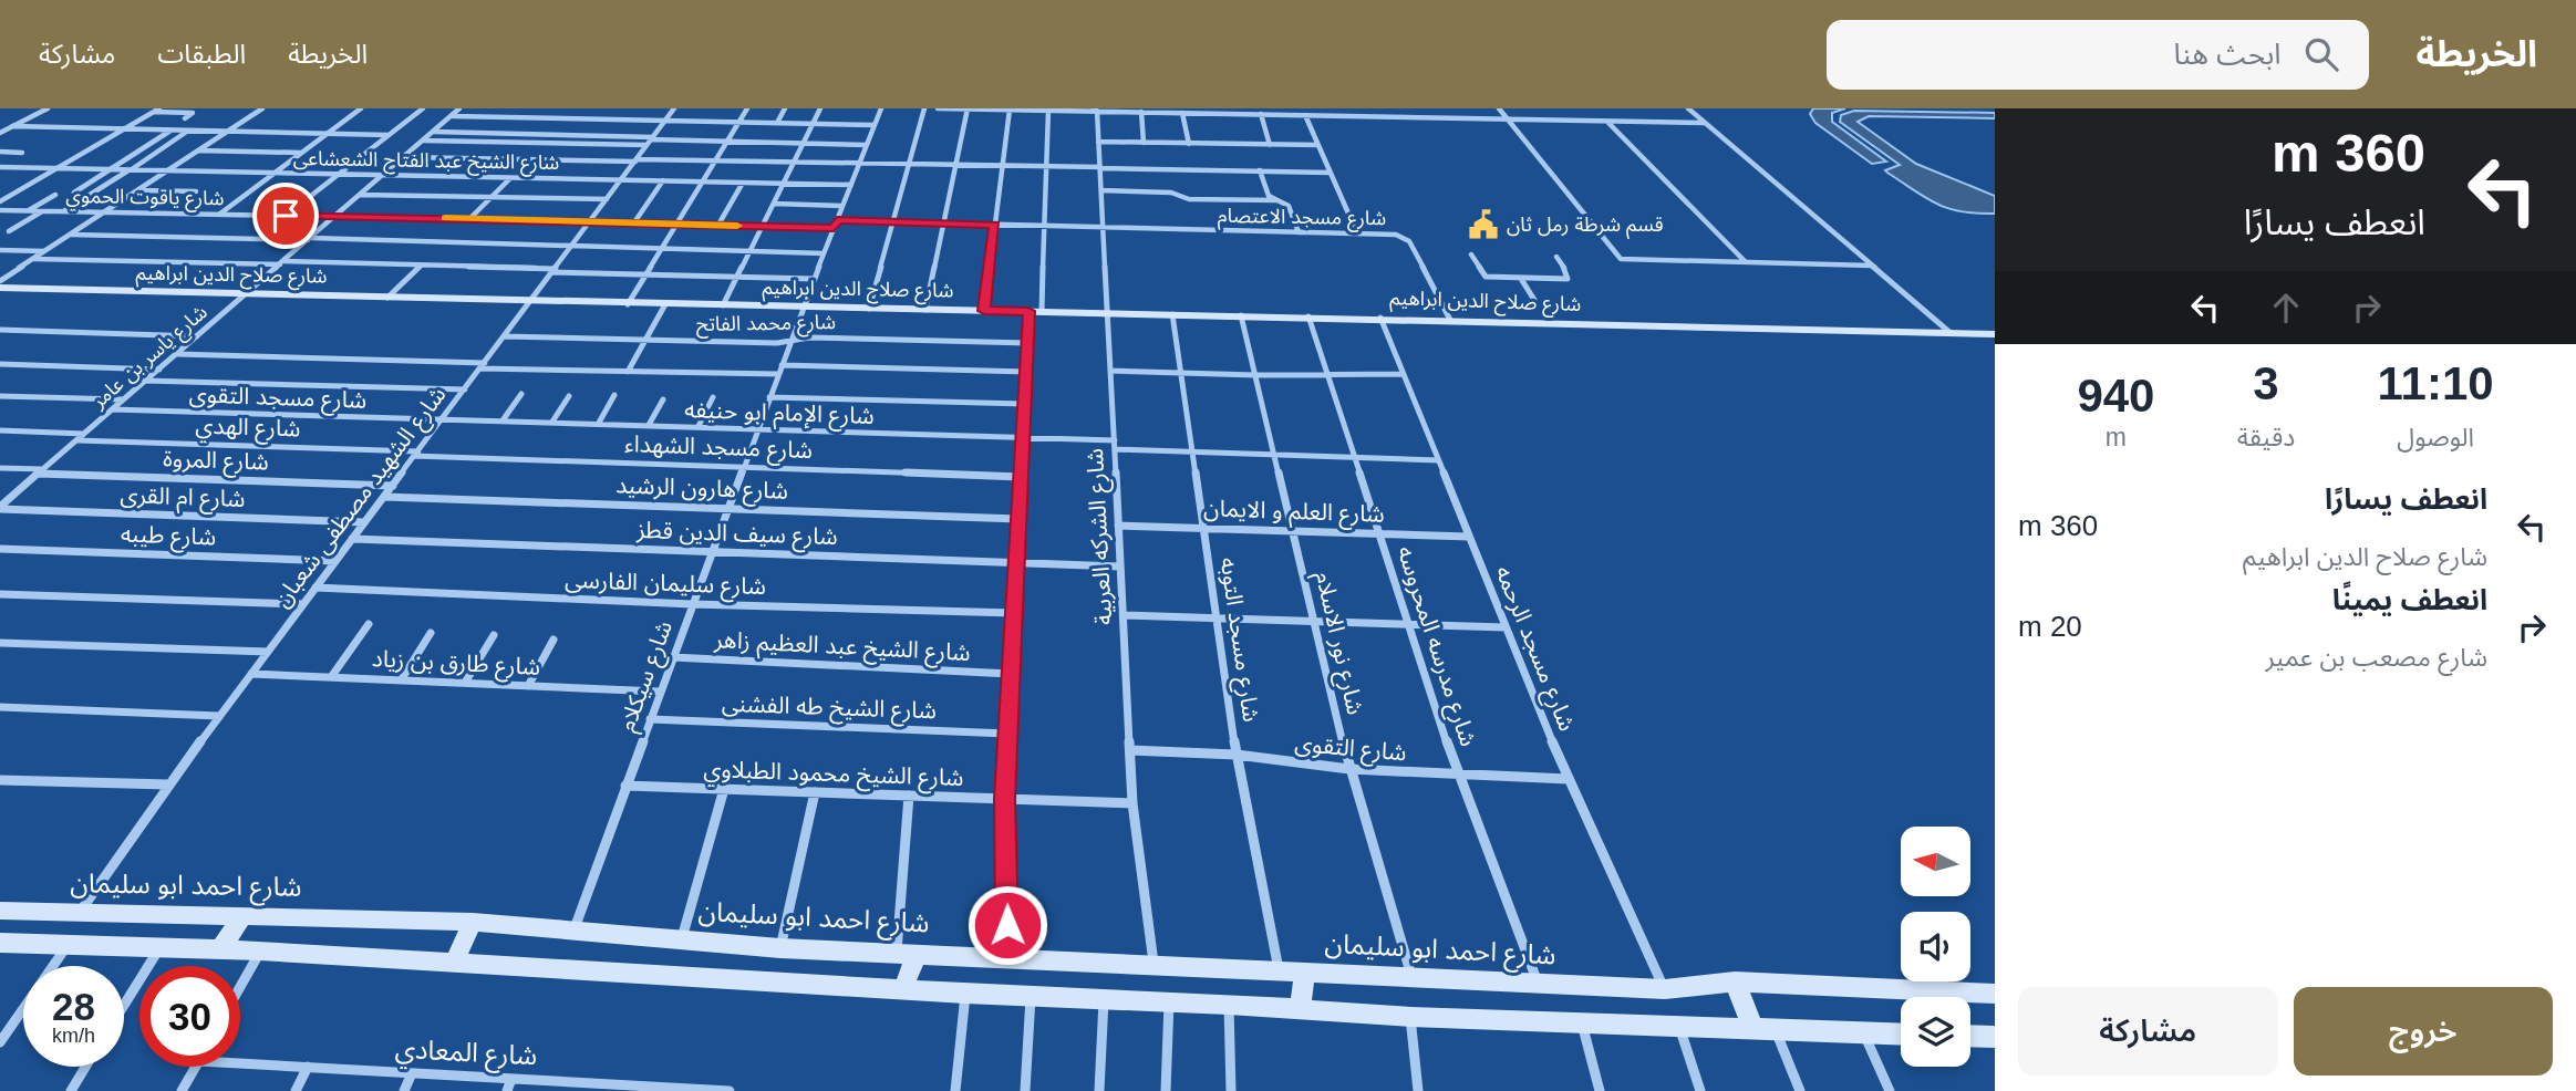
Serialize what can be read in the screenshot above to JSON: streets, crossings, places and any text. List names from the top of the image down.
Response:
{
  "streets": {
    "main road": ["شارع صلاح الدين ابراهيم", "شارع احمد ابو سليمان"],
    "street": [
      "شارع الشيخ عبد الفتاح الشعشاعى",
      "شارع ياقوت الحموي",
      "شارع مسجد الاعتصام",
      "شارع محمد الفاتح",
      "شارع ياسر بن عامر",
      "شارع مسجد التقوى",
      "شارع الإمام ابو حنيفه",
      "شارع الهدي",
      "شارع مسجد الشهداء",
      "شارع المروة",
      "شارع هارون الرشيد",
      "شارع ام القرى",
      "شارع الشهيد مصطفى شعبان",
      "شارع العلم و الايمان",
      "شارع سيف الدين قطز",
      "شارع طيبه",
      "شارع الشركه العربية",
      "شارع سليمان الفارسى",
      "شارع مسجد التوبه",
      "شارع نور الاسلام",
      "شارع الشيخ عبد العظيم زاهر",
      "شارع مدرسه المحروسه",
      "شارع مسجد الرحمه",
      "شارع طارق بن زياد",
      "شارع سيكلام",
      "شارع الشيخ طه الفشنى",
      "شارع التقوى",
      "شارع الشيخ محمود الطبلاوي",
      "شارع المعادي"
    ]
  },
  "crossings": [
    ["شارع الشيخ عبد الفتاح الشعشاعى", "شارع ياسر بن عامر"],
    ["شارع الشيخ عبد الفتاح الشعشاعى", "شارع الشهيد مصطفى شعبان"],
    ["شارع الشيخ عبد الفتاح الشعشاعى", "شارع سيكلام"],
    ["شارع ياقوت الحموي", "شارع ياسر بن عامر"],
    ["شارع ياقوت الحموي", "شارع الشهيد مصطفى شعبان"],
    ["شارع ياقوت الحموي", "شارع سيكلام"],
    ["شارع مسجد الاعتصام", "شارع صلاح الدين ابراهيم"],
    ["شارع مسجد الاعتصام", "شارع الشركه العربية"],
    ["شارع مسجد الاعتصام", "شارع سيكلام"],
    ["شارع صلاح الدين ابراهيم", "شارع ياسر بن عامر"],
    ["شارع صلاح الدين ابراهيم", "شارع الشهيد مصطفى شعبان"],
    ["شارع صلاح الدين ابراهيم", "شارع الشركه العربية"],
    ["شارع صلاح الدين ابراهيم", "شارع مسجد التوبه"],
    ["شارع صلاح الدين ابراهيم", "شارع نور الاسلام"],
    ["شارع صلاح الدين ابراهيم", "شارع مدرسه المحروسه"],
    ["شارع صلاح الدين ابراهيم", "شارع مسجد الرحمه"],
    ["شارع صلاح الدين ابراهيم", "شارع سيكلام"],
    ["شارع محمد الفاتح", "شارع الشهيد مصطفى شعبان"],
    ["شارع محمد الفاتح", "شارع سيكلام"],
    ["شارع ياسر بن عامر", "شارع مسجد التقوى"],
    ["شارع ياسر بن عامر", "شارع الهدي"],
    ["شارع ياسر بن عامر", "شارع المروة"],
    ["شارع ياسر بن عامر", "شارع ام القرى"],
    ["شارع مسجد التقوى", "شارع الإمام ابو حنيفه"],
    ["شارع مسجد التقوى", "شارع الشهيد مصطفى شعبان"],
    ["شارع الإمام ابو حنيفه", "شارع الشهيد مصطفى شعبان"],
    ["شارع الإمام ابو حنيفه", "شارع الشركه العربية"],
    ["شارع الإمام ابو حنيفه", "شارع مسجد التوبه"],
    ["شارع الإمام ابو حنيفه", "شارع نور الاسلام"],
    ["شارع الإمام ابو حنيفه", "شارع مدرسه المحروسه"],
    ["شارع الإمام ابو حنيفه", "شارع مسجد الرحمه"],
    ["شارع الإمام ابو حنيفه", "شارع سيكلام"],
    ["شارع الهدي", "شارع مسجد الشهداء"],
    ["شارع الهدي", "شارع الشهيد مصطفى شعبان"],
    ["شارع مسجد الشهداء", "شارع الشهيد مصطفى شعبان"],
    ["شارع مسجد الشهداء", "شارع سيكلام"],
    ["شارع المروة", "شارع الشهيد مصطفى شعبان"],
    ["شارع هارون الرشيد", "شارع الشهيد مصطفى شعبان"],
    ["شارع هارون الرشيد", "شارع سيكلام"],
    ["شارع ام القرى", "شارع الشهيد مصطفى شعبان"],
    ["شارع الشهيد مصطفى شعبان", "شارع سيف الدين قطز"],
    ["شارع الشهيد مصطفى شعبان", "شارع طيبه"],
    ["شارع الشهيد مصطفى شعبان", "شارع سليمان الفارسى"],
    ["شارع الشهيد مصطفى شعبان", "شارع طارق بن زياد"],
    ["شارع الشهيد مصطفى شعبان", "شارع احمد ابو سليمان"],
    ["شارع العلم و الايمان", "شارع الشركه العربية"],
    ["شارع العلم و الايمان", "شارع مسجد التوبه"],
    ["شارع العلم و الايمان", "شارع نور الاسلام"],
    ["شارع العلم و الايمان", "شارع مدرسه المحروسه"],
    ["شارع العلم و الايمان", "شارع مسجد الرحمه"],
    ["شارع سيف الدين قطز", "شارع الشركه العربية"],
    ["شارع سيف الدين قطز", "شارع سيكلام"],
    ["شارع الشركه العربية", "شارع التقوى"],
    ["شارع الشركه العربية", "شارع الشيخ محمود الطبلاوي"],
    ["شارع الشركه العربية", "شارع احمد ابو سليمان"],
    ["شارع سليمان الفارسى", "شارع سيكلام"],
    ["شارع مسجد التوبه", "شارع التقوى"],
    ["شارع مسجد التوبه", "شارع احمد ابو سليمان"],
    ["شارع نور الاسلام", "شارع التقوى"],
    ["شارع نور الاسلام", "شارع احمد ابو سليمان"],
    ["شارع الشيخ عبد العظيم زاهر", "شارع سيكلام"],
    ["شارع مدرسه المحروسه", "شارع التقوى"],
    ["شارع مدرسه المحروسه", "شارع احمد ابو سليمان"],
    ["شارع مسجد الرحمه", "شارع التقوى"],
    ["شارع مسجد الرحمه", "شارع احمد ابو سليمان"],
    ["شارع طارق بن زياد", "شارع سيكلام"],
    ["شارع سيكلام", "شارع الشيخ طه الفشنى"],
    ["شارع سيكلام", "شارع الشيخ محمود الطبلاوي"],
    ["شارع سيكلام", "شارع احمد ابو سليمان"]
  ],
  "places": {
    "public building": ["قسم شرطة رمل ثان"]
  },
  "north": "left",
  "page": {
    "header": "الخريطة",
    "search": "ابحث هنا",
    "nav": ["الخريطة", "الطبقات", "مشاركة"],
    "turn": ["360 m", "انعطف يسارًا"],
    "eta": [
      "11:10",
      "الوصول",
      "3",
      "دقيقة",
      "940",
      "m"
    ],
    "list": [
      {
        "name": "انعطف يسارًا",
        "note": "شارع صلاح الدين ابراهيم",
        "value": "360 m"
      },
      {
        "name": "انعطف يمينًا",
        "note": "شارع مصعب بن عمير",
        "value": "20 m"
      }
    ],
    "speed": "28 km/h",
    "limit": "30",
    "buttons": ["خروج", "مشاركة"]
  }
}
